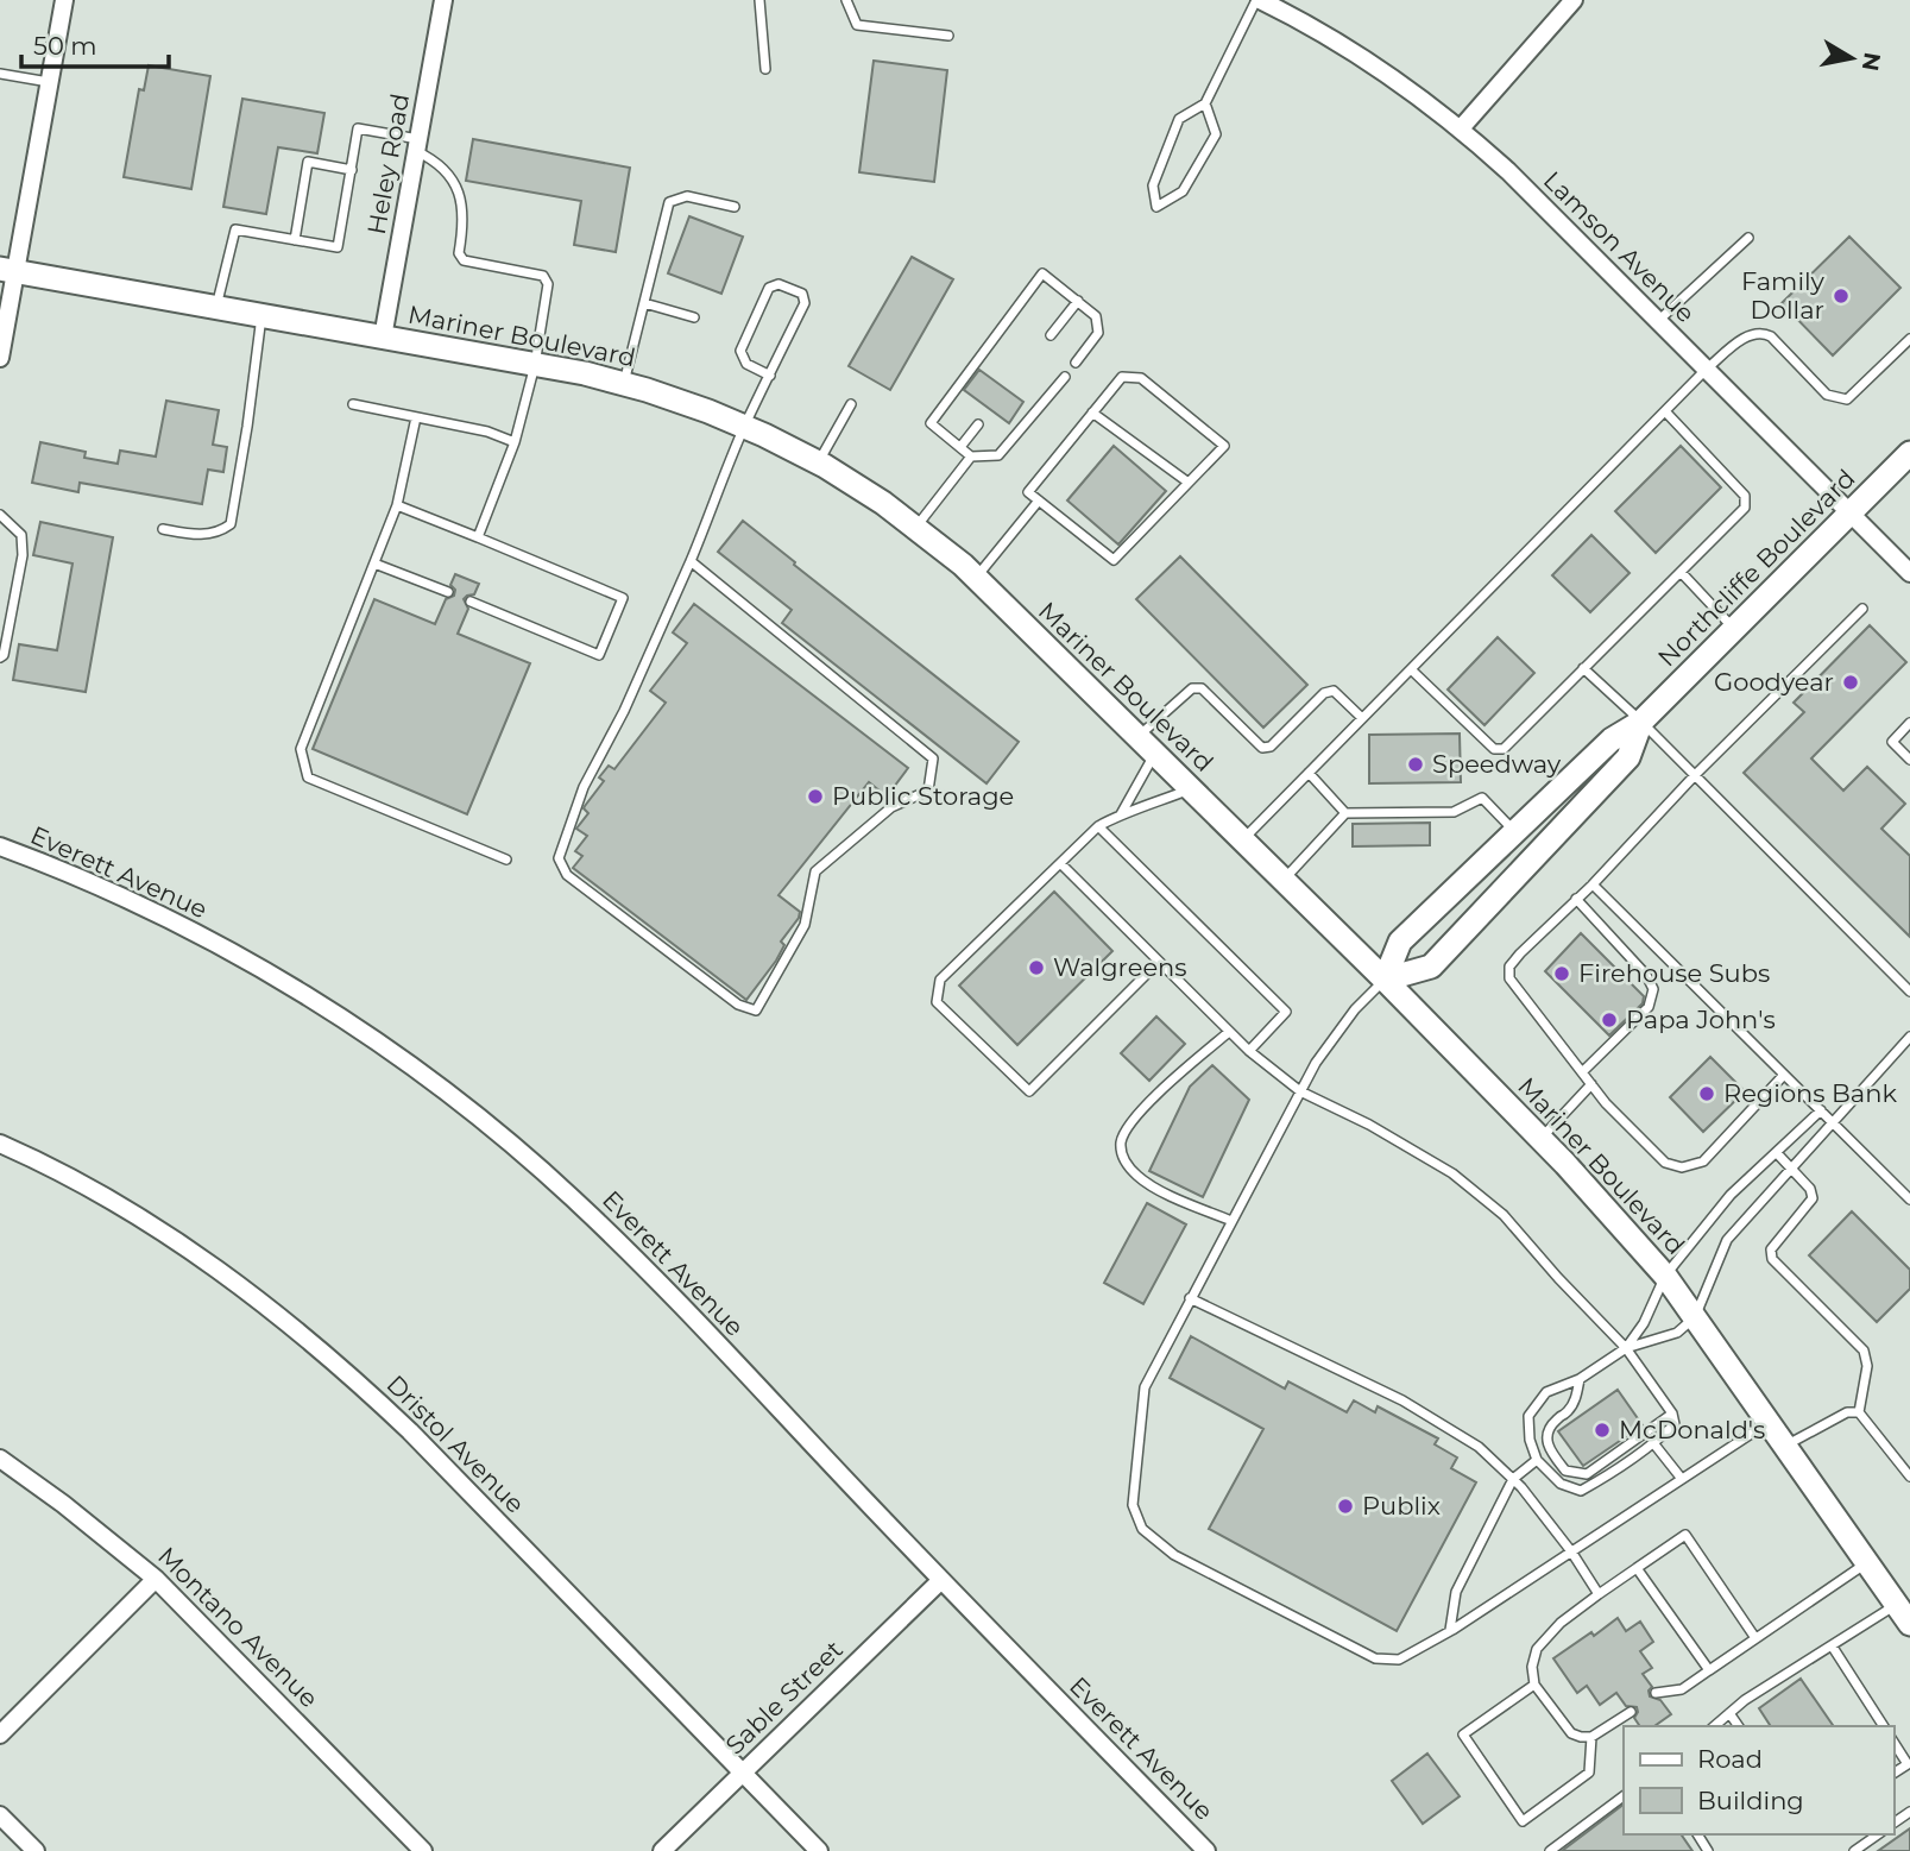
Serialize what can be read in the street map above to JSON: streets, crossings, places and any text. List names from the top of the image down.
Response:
{
  "streets": {
    "main road": ["Mariner Boulevard", "Northcliffe Boulevard"],
    "street": [
      "Heley Road",
      "Lamson Avenue",
      "Everett Avenue",
      "Dristol Avenue",
      "Montano Avenue",
      "Sable Street"
    ]
  },
  "crossings": [
    ["Heley Road", "Mariner Boulevard"],
    ["Lamson Avenue", "Northcliffe Boulevard"],
    ["Mariner Boulevard", "Northcliffe Boulevard"],
    ["Everett Avenue", "Sable Street"],
    ["Dristol Avenue", "Sable Street"]
  ],
  "places": [
    "Family Dollar",
    "Goodyear",
    "Speedway",
    "Public Storage",
    "Walgreens",
    "Firehouse Subs",
    "Papa John's",
    "Regions Bank",
    "McDonald's",
    "Publix"
  ],
  "legend": ["Road", "Building"],
  "scale_bar": "50 m",
  "north": "right"
}
